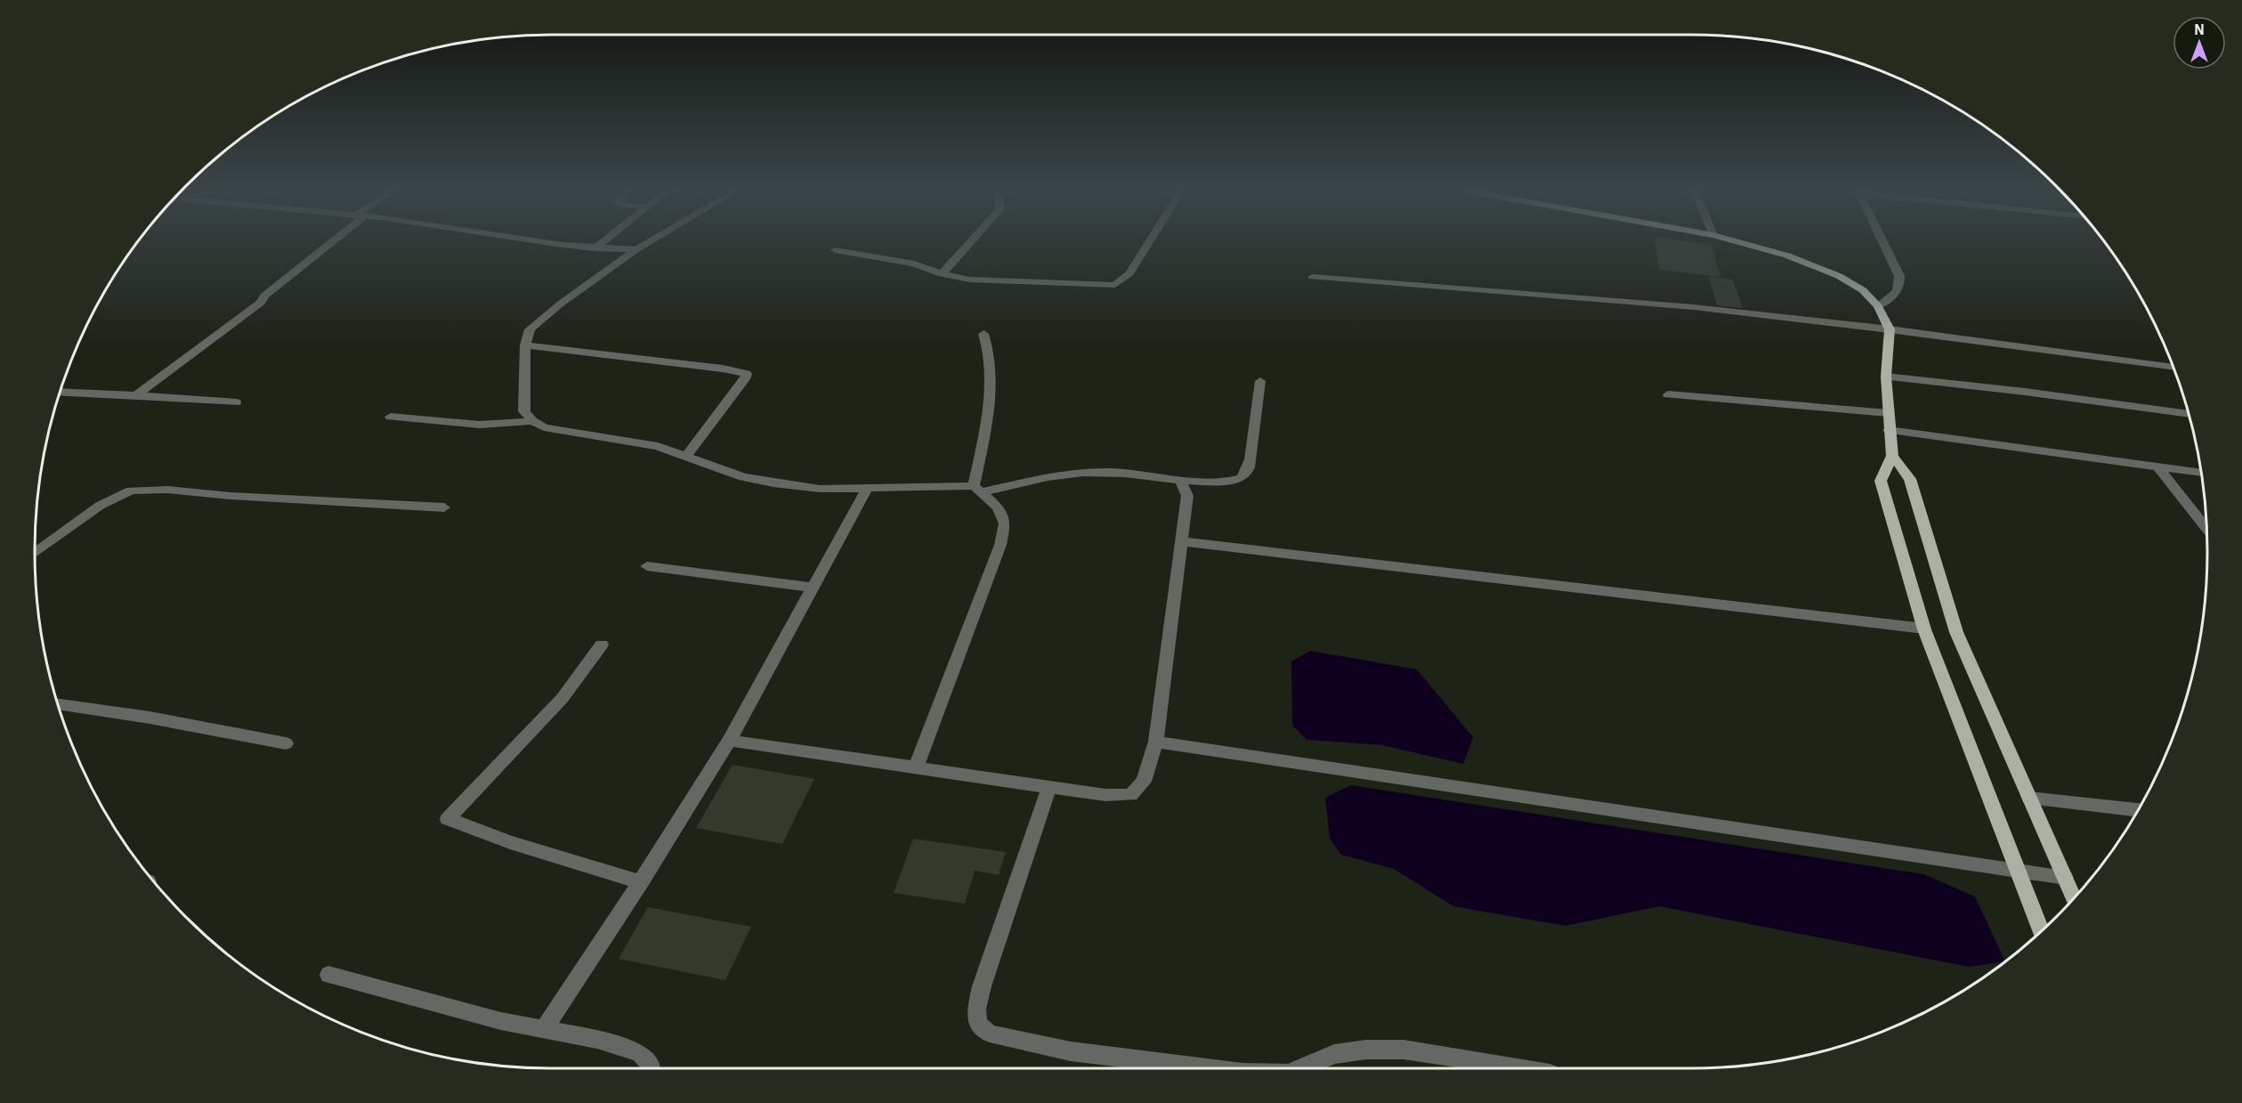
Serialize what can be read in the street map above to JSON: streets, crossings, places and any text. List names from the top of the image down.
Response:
{
  "north": "top"
}
